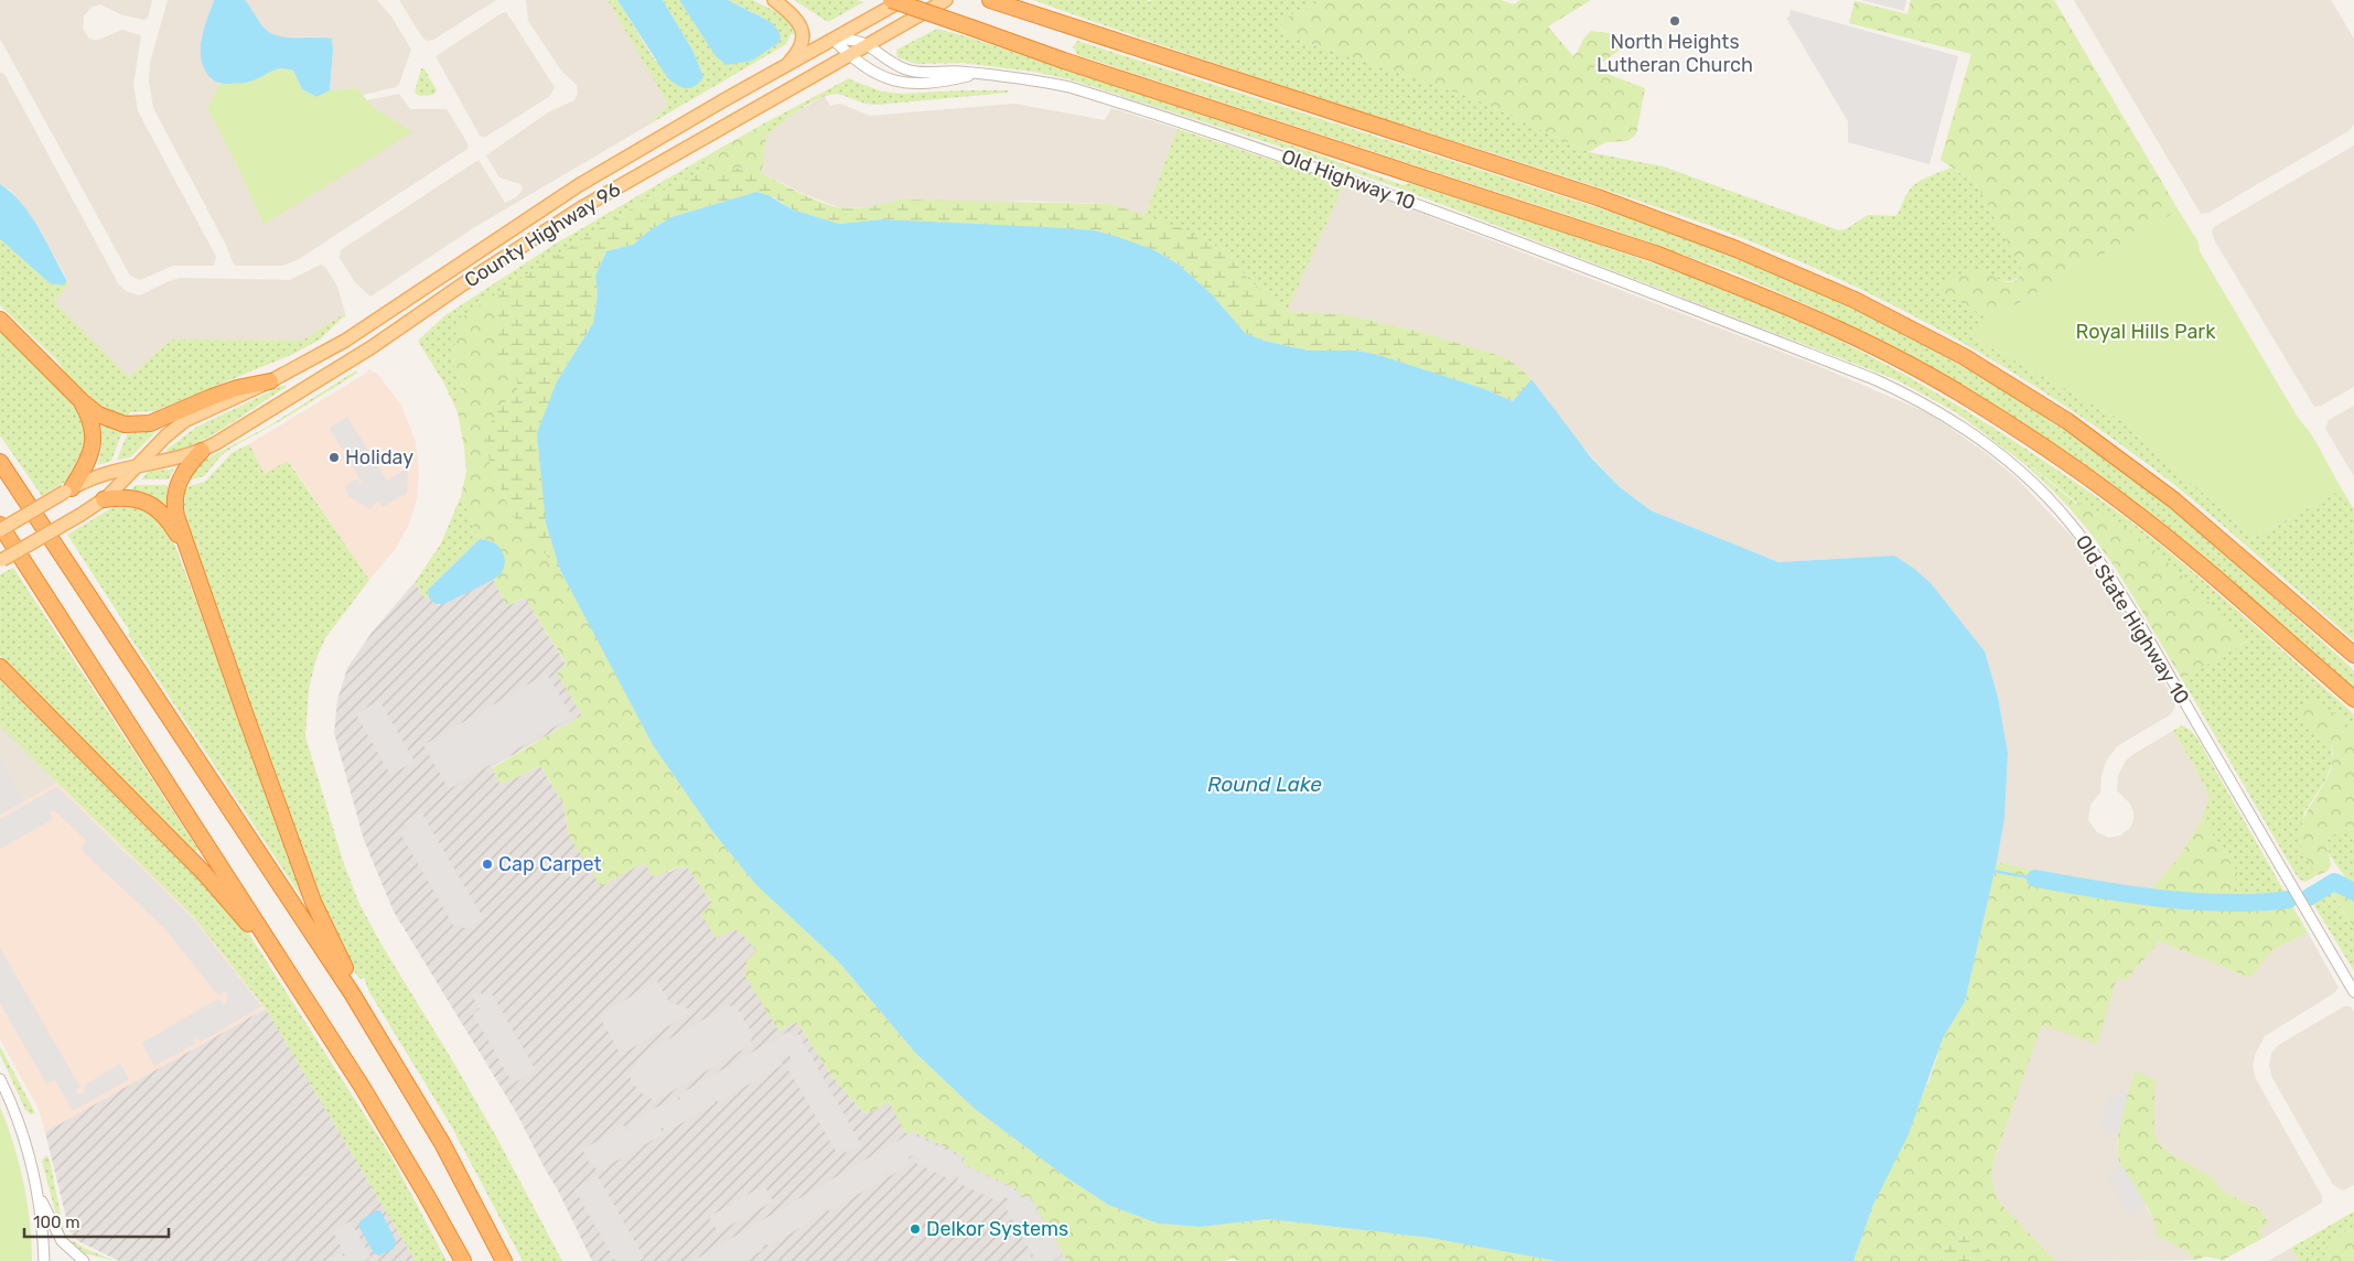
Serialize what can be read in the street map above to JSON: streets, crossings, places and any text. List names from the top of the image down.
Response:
{
  "streets": {
    "main road": ["County Highway 96"],
    "street": ["Old Highway 10", "Old State Highway 10"]
  },
  "crossings": [
    ["Old Highway 10", "County Highway 96"],
    ["Old Highway 10", "Old State Highway 10"]
  ],
  "water": ["Round Lake"],
  "parks": ["Royal Hills Park"],
  "places": [
    "North Heights Lutheran Church",
    "Holiday",
    "Cap Carpet",
    "Delkor Systems"
  ],
  "scale_bar": "100 m"
}
